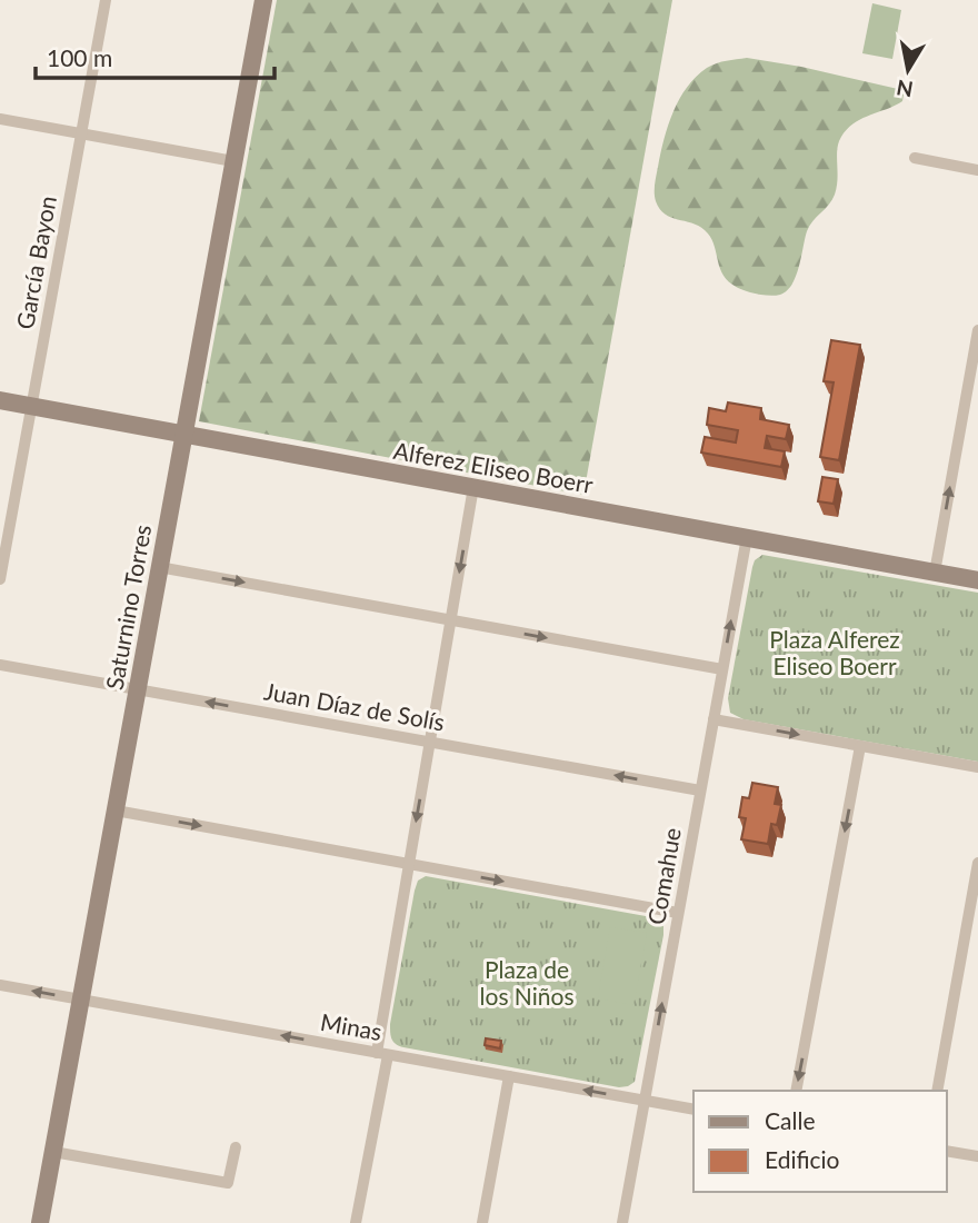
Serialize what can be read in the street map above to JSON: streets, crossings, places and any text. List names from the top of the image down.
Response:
{
  "streets": {
    "street": [
      "García Bayon",
      "Alferez Eliseo Boerr",
      "Saturnino Torres",
      "Juan Díaz de Solís",
      "Comahue",
      "Minas"
    ]
  },
  "crossings": [
    ["García Bayon", "Alferez Eliseo Boerr"],
    ["Alferez Eliseo Boerr", "Saturnino Torres"],
    ["Alferez Eliseo Boerr", "Comahue"],
    ["Saturnino Torres", "Juan Díaz de Solís"],
    ["Saturnino Torres", "Minas"],
    ["Juan Díaz de Solís", "Comahue"],
    ["Comahue", "Minas"]
  ],
  "one_way": ["Juan Díaz de Solís", "Comahue", "Minas"],
  "parks": ["Plaza Alferez Eliseo Boerr", "Plaza de los Niños"],
  "legend": ["Calle", "Edificio"],
  "scale_bar": "100 m",
  "north": "bottom"
}
